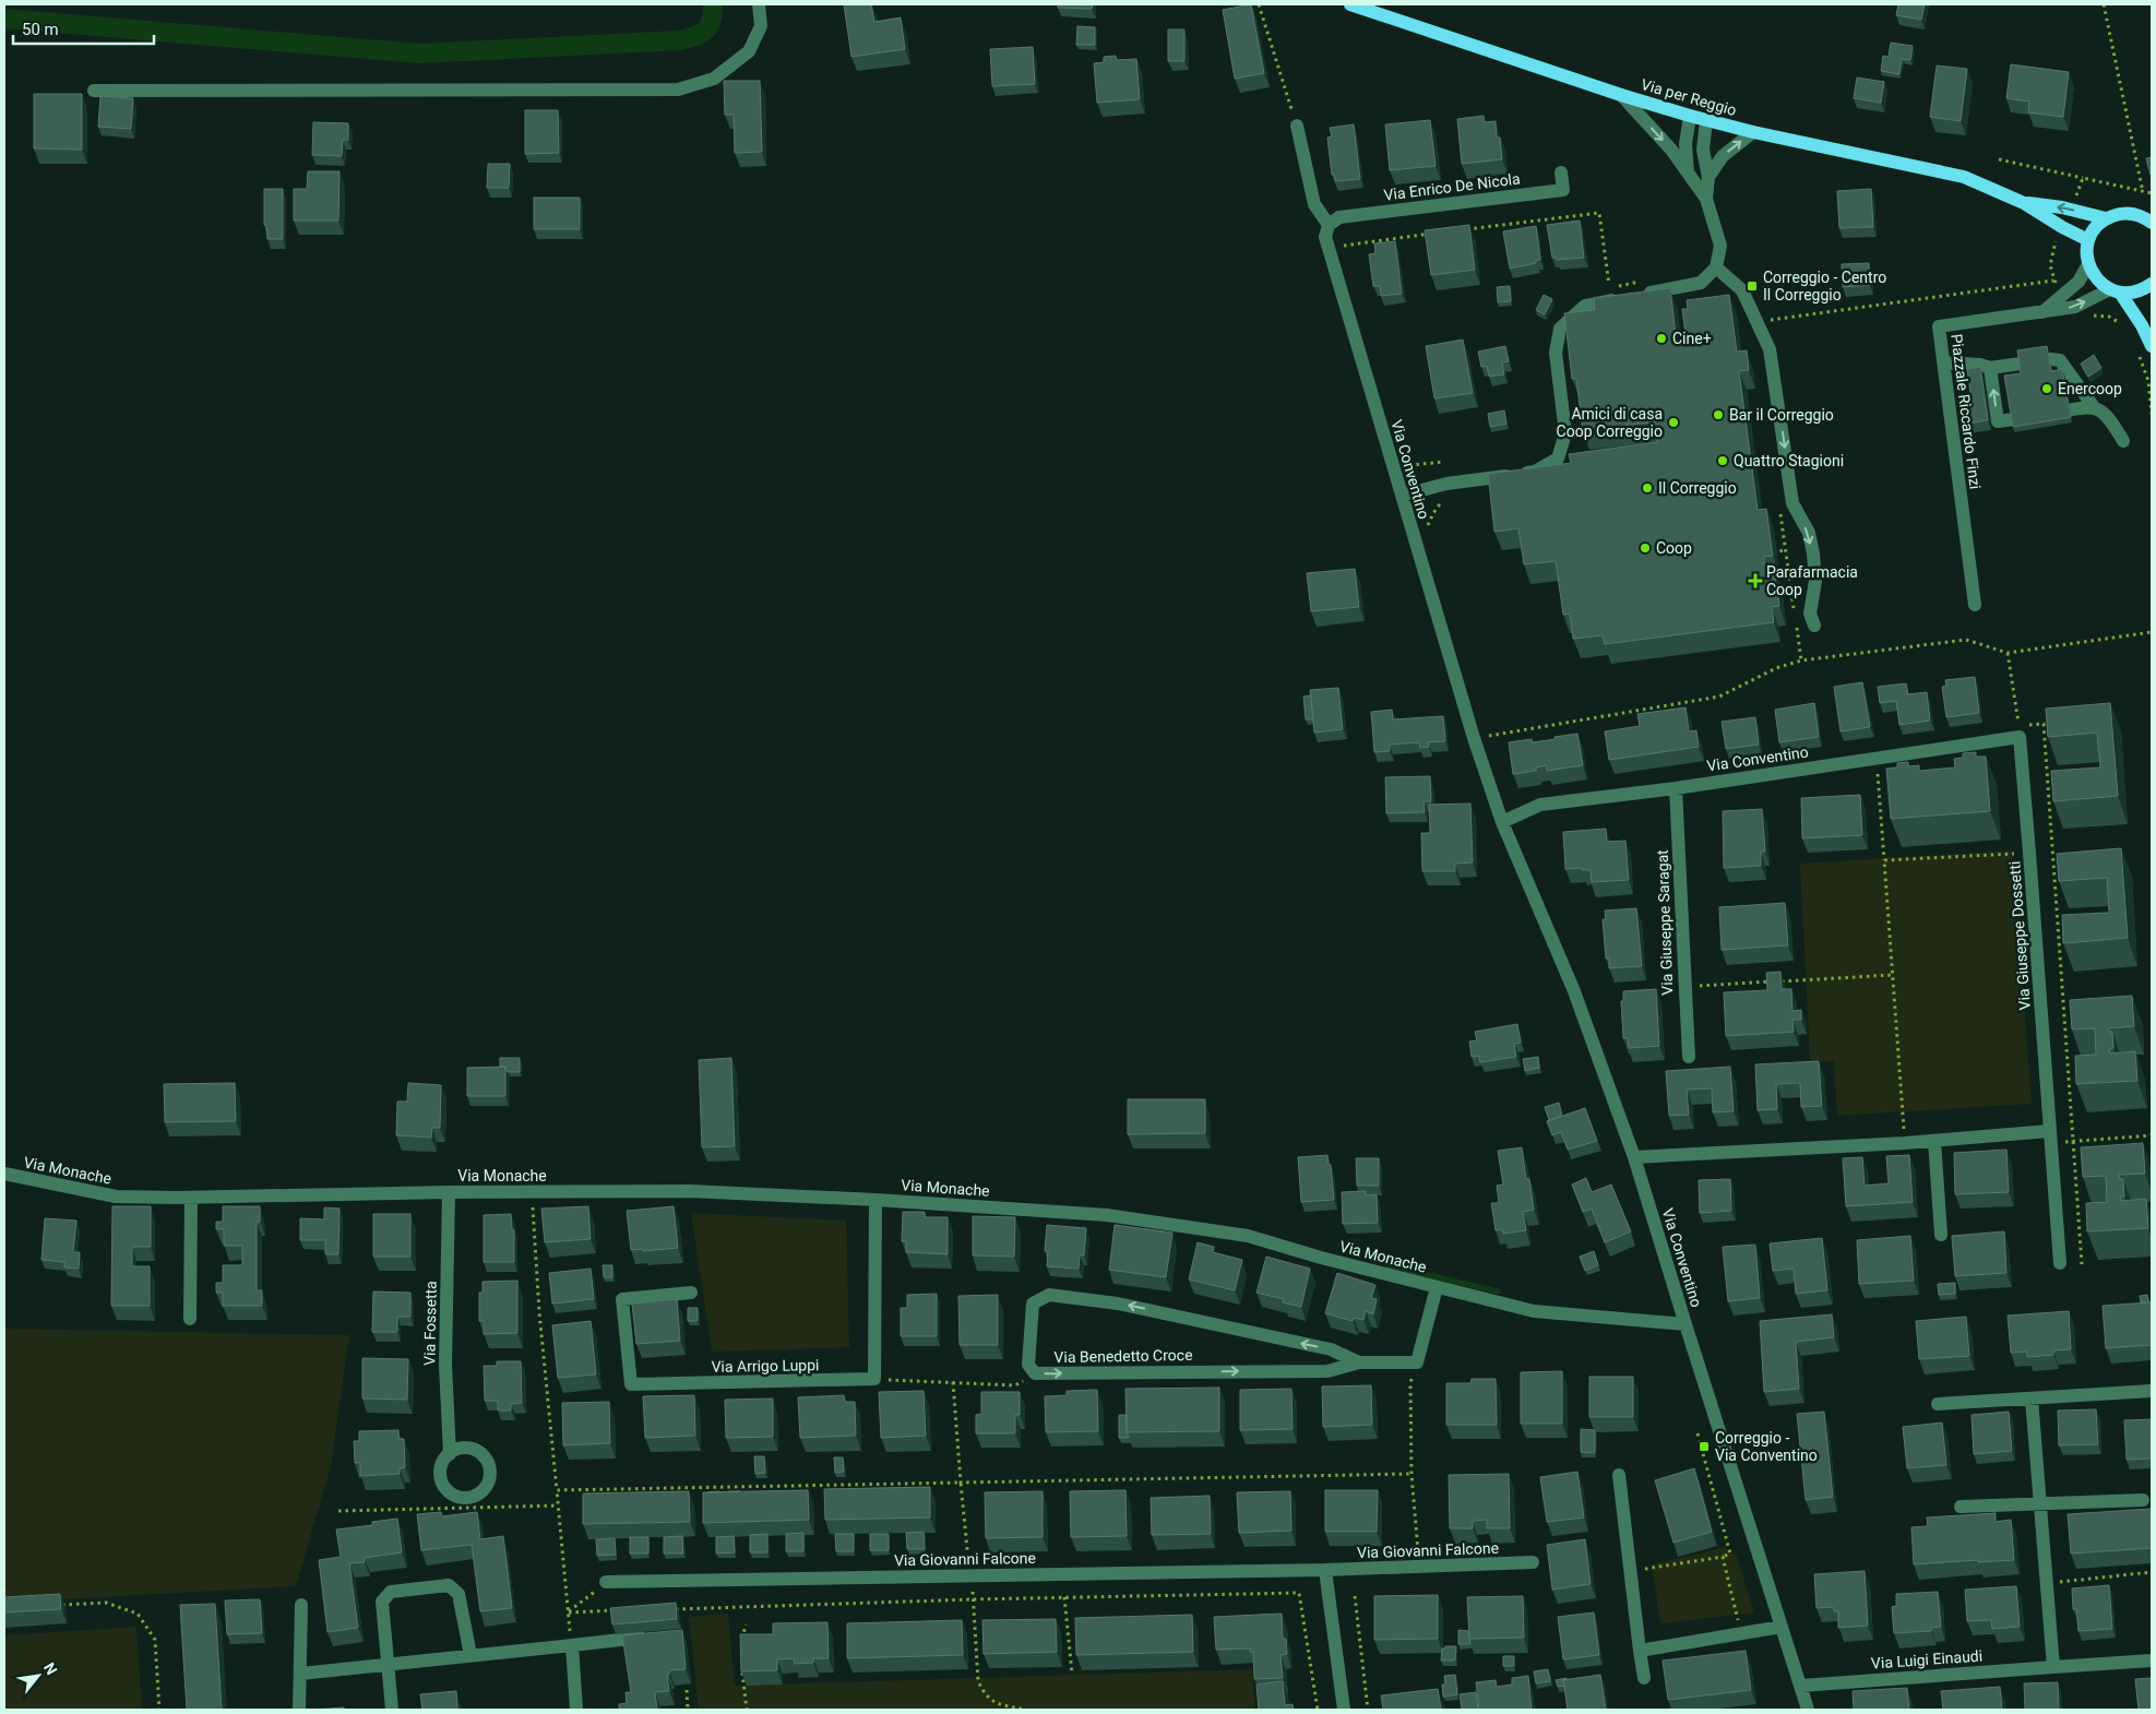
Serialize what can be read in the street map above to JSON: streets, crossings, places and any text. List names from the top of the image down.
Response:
{
  "streets": {
    "main road": ["Via per Reggio"],
    "street": [
      "Via Enrico De Nicola",
      "Piazzale Riccardo Finzi",
      "Via Conventino",
      "Via Giuseppe Saragat",
      "Via Giuseppe Dossetti",
      "Via Monache",
      "Via Fossetta",
      "Via Benedetto Croce",
      "Via Arrigo Luppi",
      "Via Giovanni Falcone",
      "Via Luigi Einaudi"
    ]
  },
  "crossings": [
    ["Via Enrico De Nicola", "Via Conventino"],
    ["Via Conventino", "Via Giuseppe Saragat"],
    ["Via Conventino", "Via Giuseppe Dossetti"],
    ["Via Conventino", "Via Monache"],
    ["Via Conventino", "Via Luigi Einaudi"],
    ["Via Monache", "Via Fossetta"]
  ],
  "places": {
    "transit": ["Correggio - Centro Il Correggio", "Correggio - Via Conventino"],
    "other": [
      "Cine+",
      "Enercoop",
      "Bar il Correggio",
      "Amici di casa Coop Correggio",
      "Quattro Stagioni",
      "Il Correggio",
      "Coop"
    ],
    "health": ["Parafarmacia Coop"]
  },
  "scale_bar": "50 m",
  "north": "top right"
}
